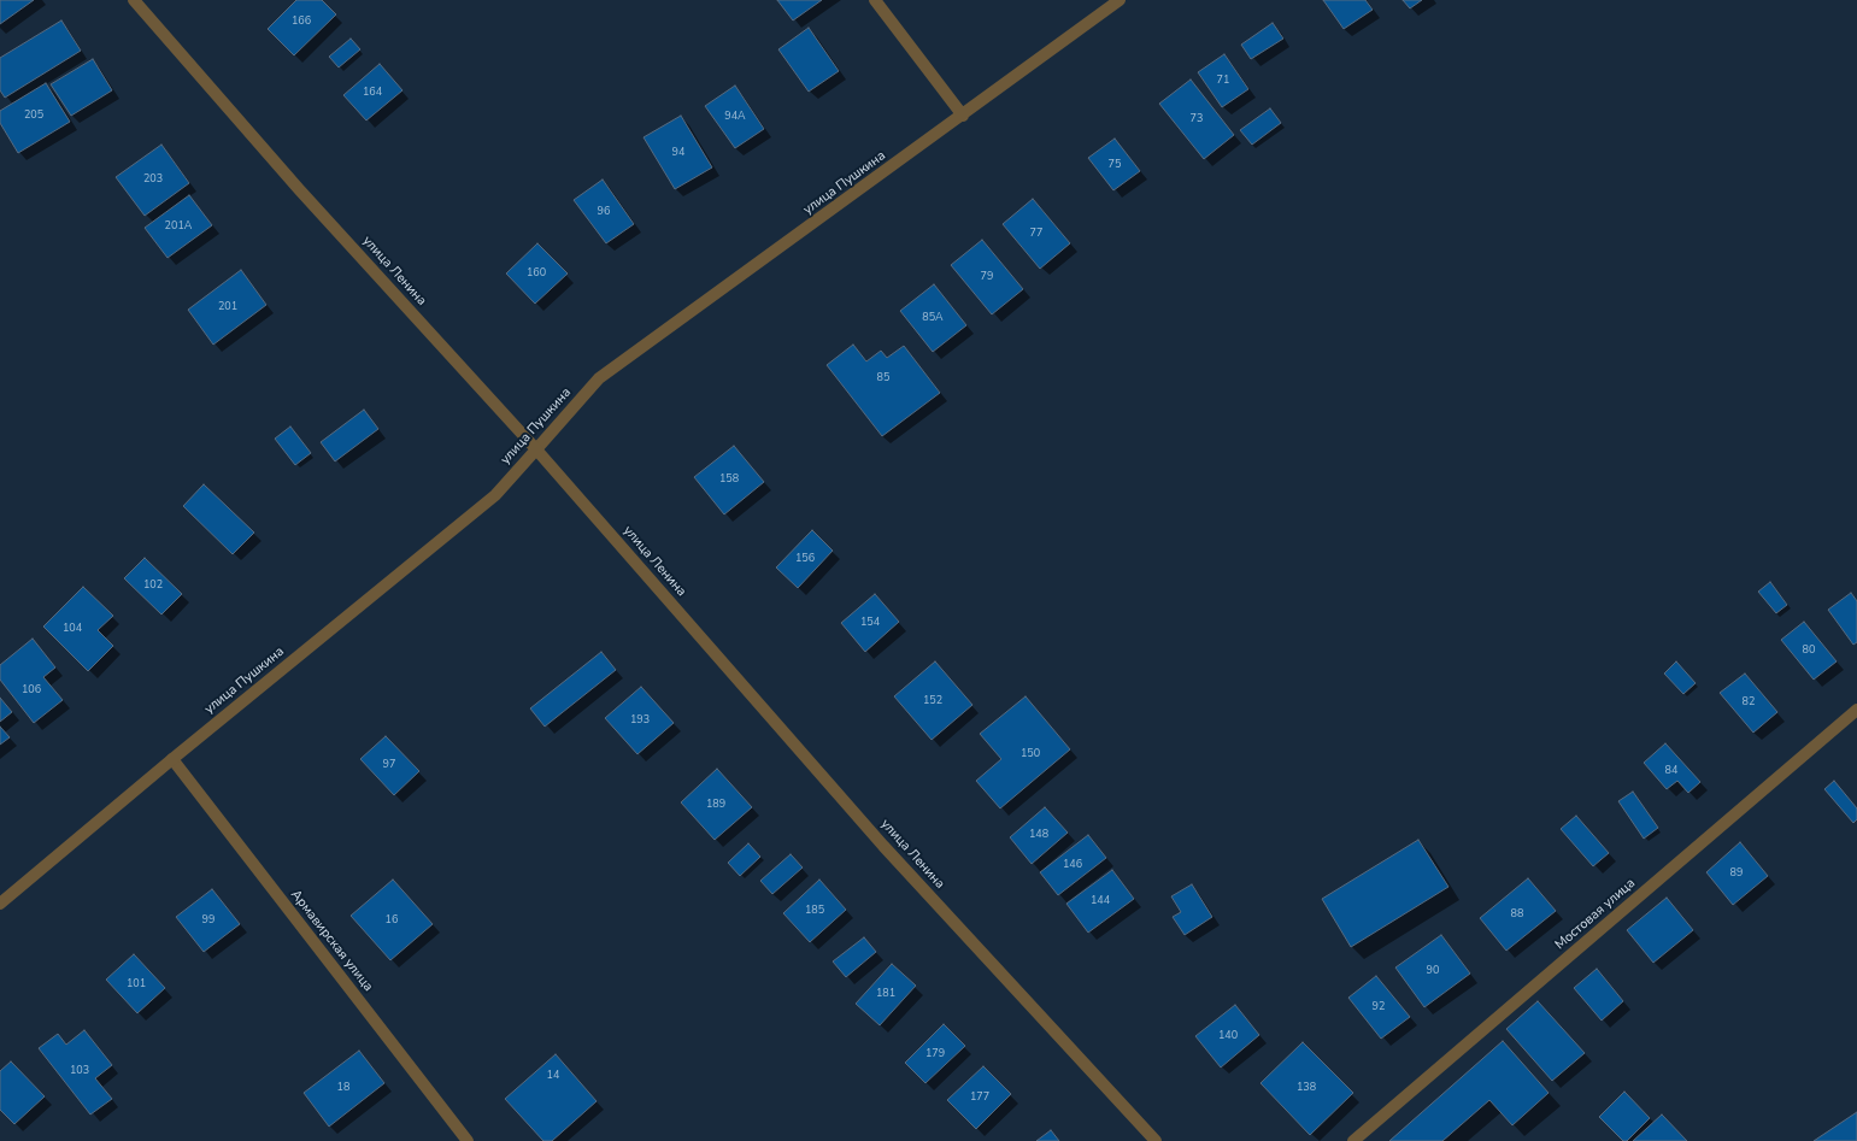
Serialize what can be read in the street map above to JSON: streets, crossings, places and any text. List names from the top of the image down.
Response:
{
  "streets": {
    "street": [
      "улица Пушкина",
      "улица Ленина",
      "Мостовая улица",
      "Армавирская улица"
    ]
  },
  "crossings": [
    ["улица Пушкина", "улица Ленина"],
    ["улица Пушкина", "Армавирская улица"]
  ],
  "house_numbers": [
    "166",
    "71",
    "164",
    "205",
    "94А",
    "73",
    "94",
    "75",
    "203",
    "96",
    "201А",
    "77",
    "160",
    "79",
    "201",
    "85А",
    "85",
    "158",
    "156",
    "102",
    "154",
    "104",
    "80",
    "106",
    "152",
    "82",
    "193",
    "150",
    "97",
    "84",
    "189",
    "148",
    "146",
    "89",
    "144",
    "185",
    "88",
    "99",
    "16",
    "90",
    "101",
    "181",
    "92",
    "140",
    "179",
    "103",
    "14",
    "18",
    "138",
    "177"
  ]
}
